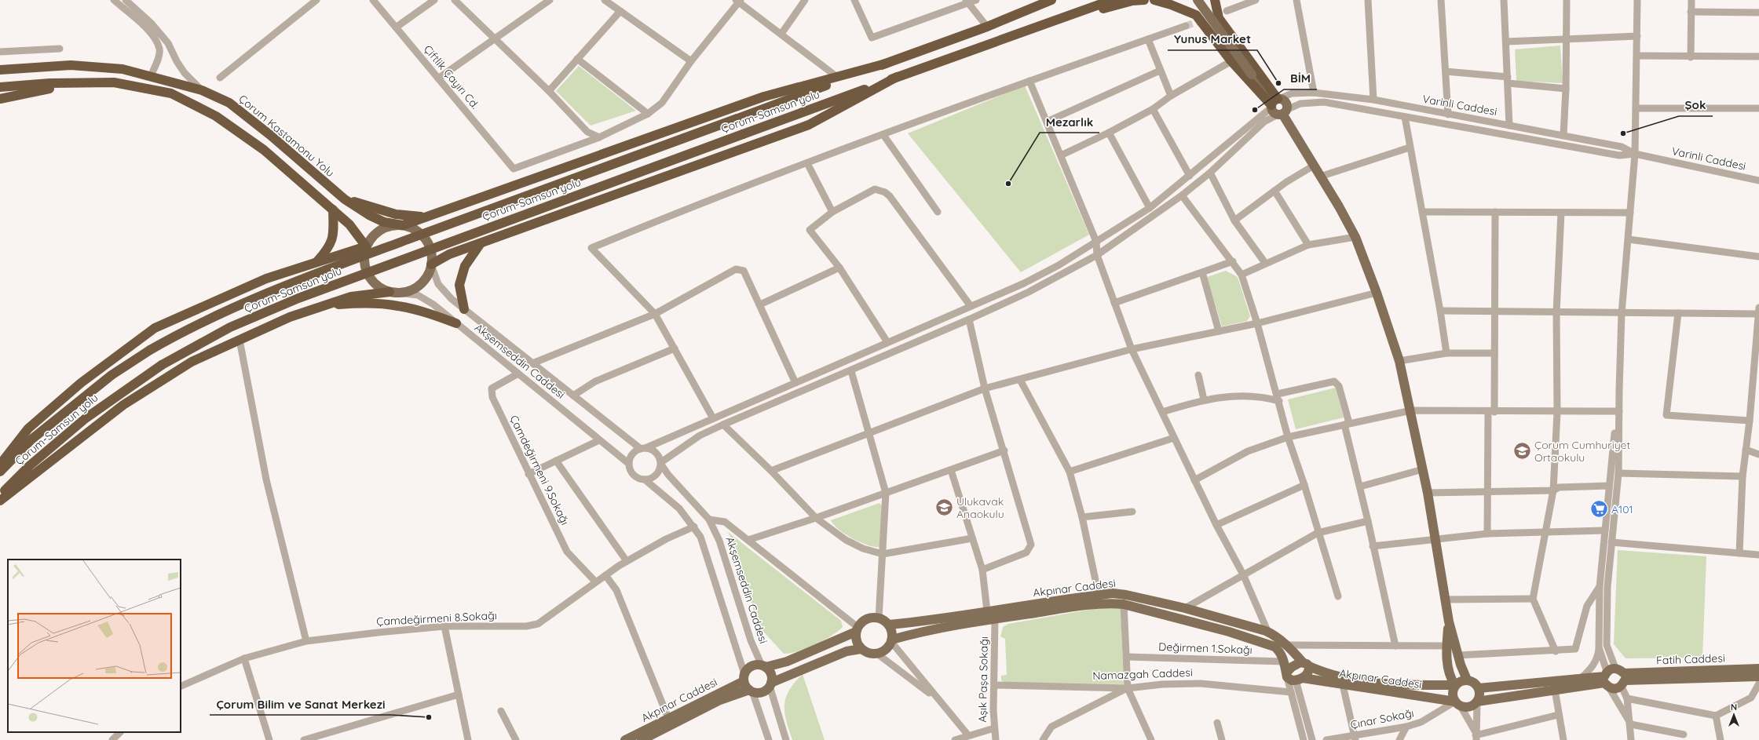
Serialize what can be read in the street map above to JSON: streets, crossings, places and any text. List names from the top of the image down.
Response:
{
  "streets": {
    "highway": ["Çorum-Samsun yolu", "Çorum Kastamonu Yolu"],
    "main road": ["Akpınar Caddesi", "Fatih Caddesi"],
    "street": [
      "Çiftlik Çayırı Cd.",
      "Varinli Caddesi",
      "Akşemseddin Caddesi",
      "Çamdeğirmeni 9.Sokağı",
      "Çamdeğirmeni 8.Sokağı",
      "Değirmen 1.Sokağı",
      "Namazgah Caddesi",
      "Aşık Paşa Sokağı",
      "Çınar Sokağı"
    ]
  },
  "crossings": [
    ["Çorum Kastamonu Yolu", "Akşemseddin Caddesi"],
    ["Akşemseddin Caddesi", "Çamdeğirmeni 9.Sokağı"],
    ["Akşemseddin Caddesi", "Akpınar Caddesi"],
    ["Çamdeğirmeni 9.Sokağı", "Çamdeğirmeni 8.Sokağı"],
    ["Akpınar Caddesi", "Değirmen 1.Sokağı"],
    ["Akpınar Caddesi", "Fatih Caddesi"],
    ["Akpınar Caddesi", "Aşık Paşa Sokağı"],
    ["Akpınar Caddesi", "Çınar Sokağı"],
    ["Fatih Caddesi", "Çınar Sokağı"],
    ["Namazgah Caddesi", "Aşık Paşa Sokağı"]
  ],
  "places": {
    "other": [
      "Yunus Market",
      "BİM",
      "Şok",
      "Mezarlık",
      "Çorum Bilim ve Sanat Merkezi"
    ],
    "school or university": ["Çorum Cumhuriyet Ortaokulu", "Ulukavak Anaokulu"],
    "supermarket": ["A101"]
  },
  "north": "top"
}
